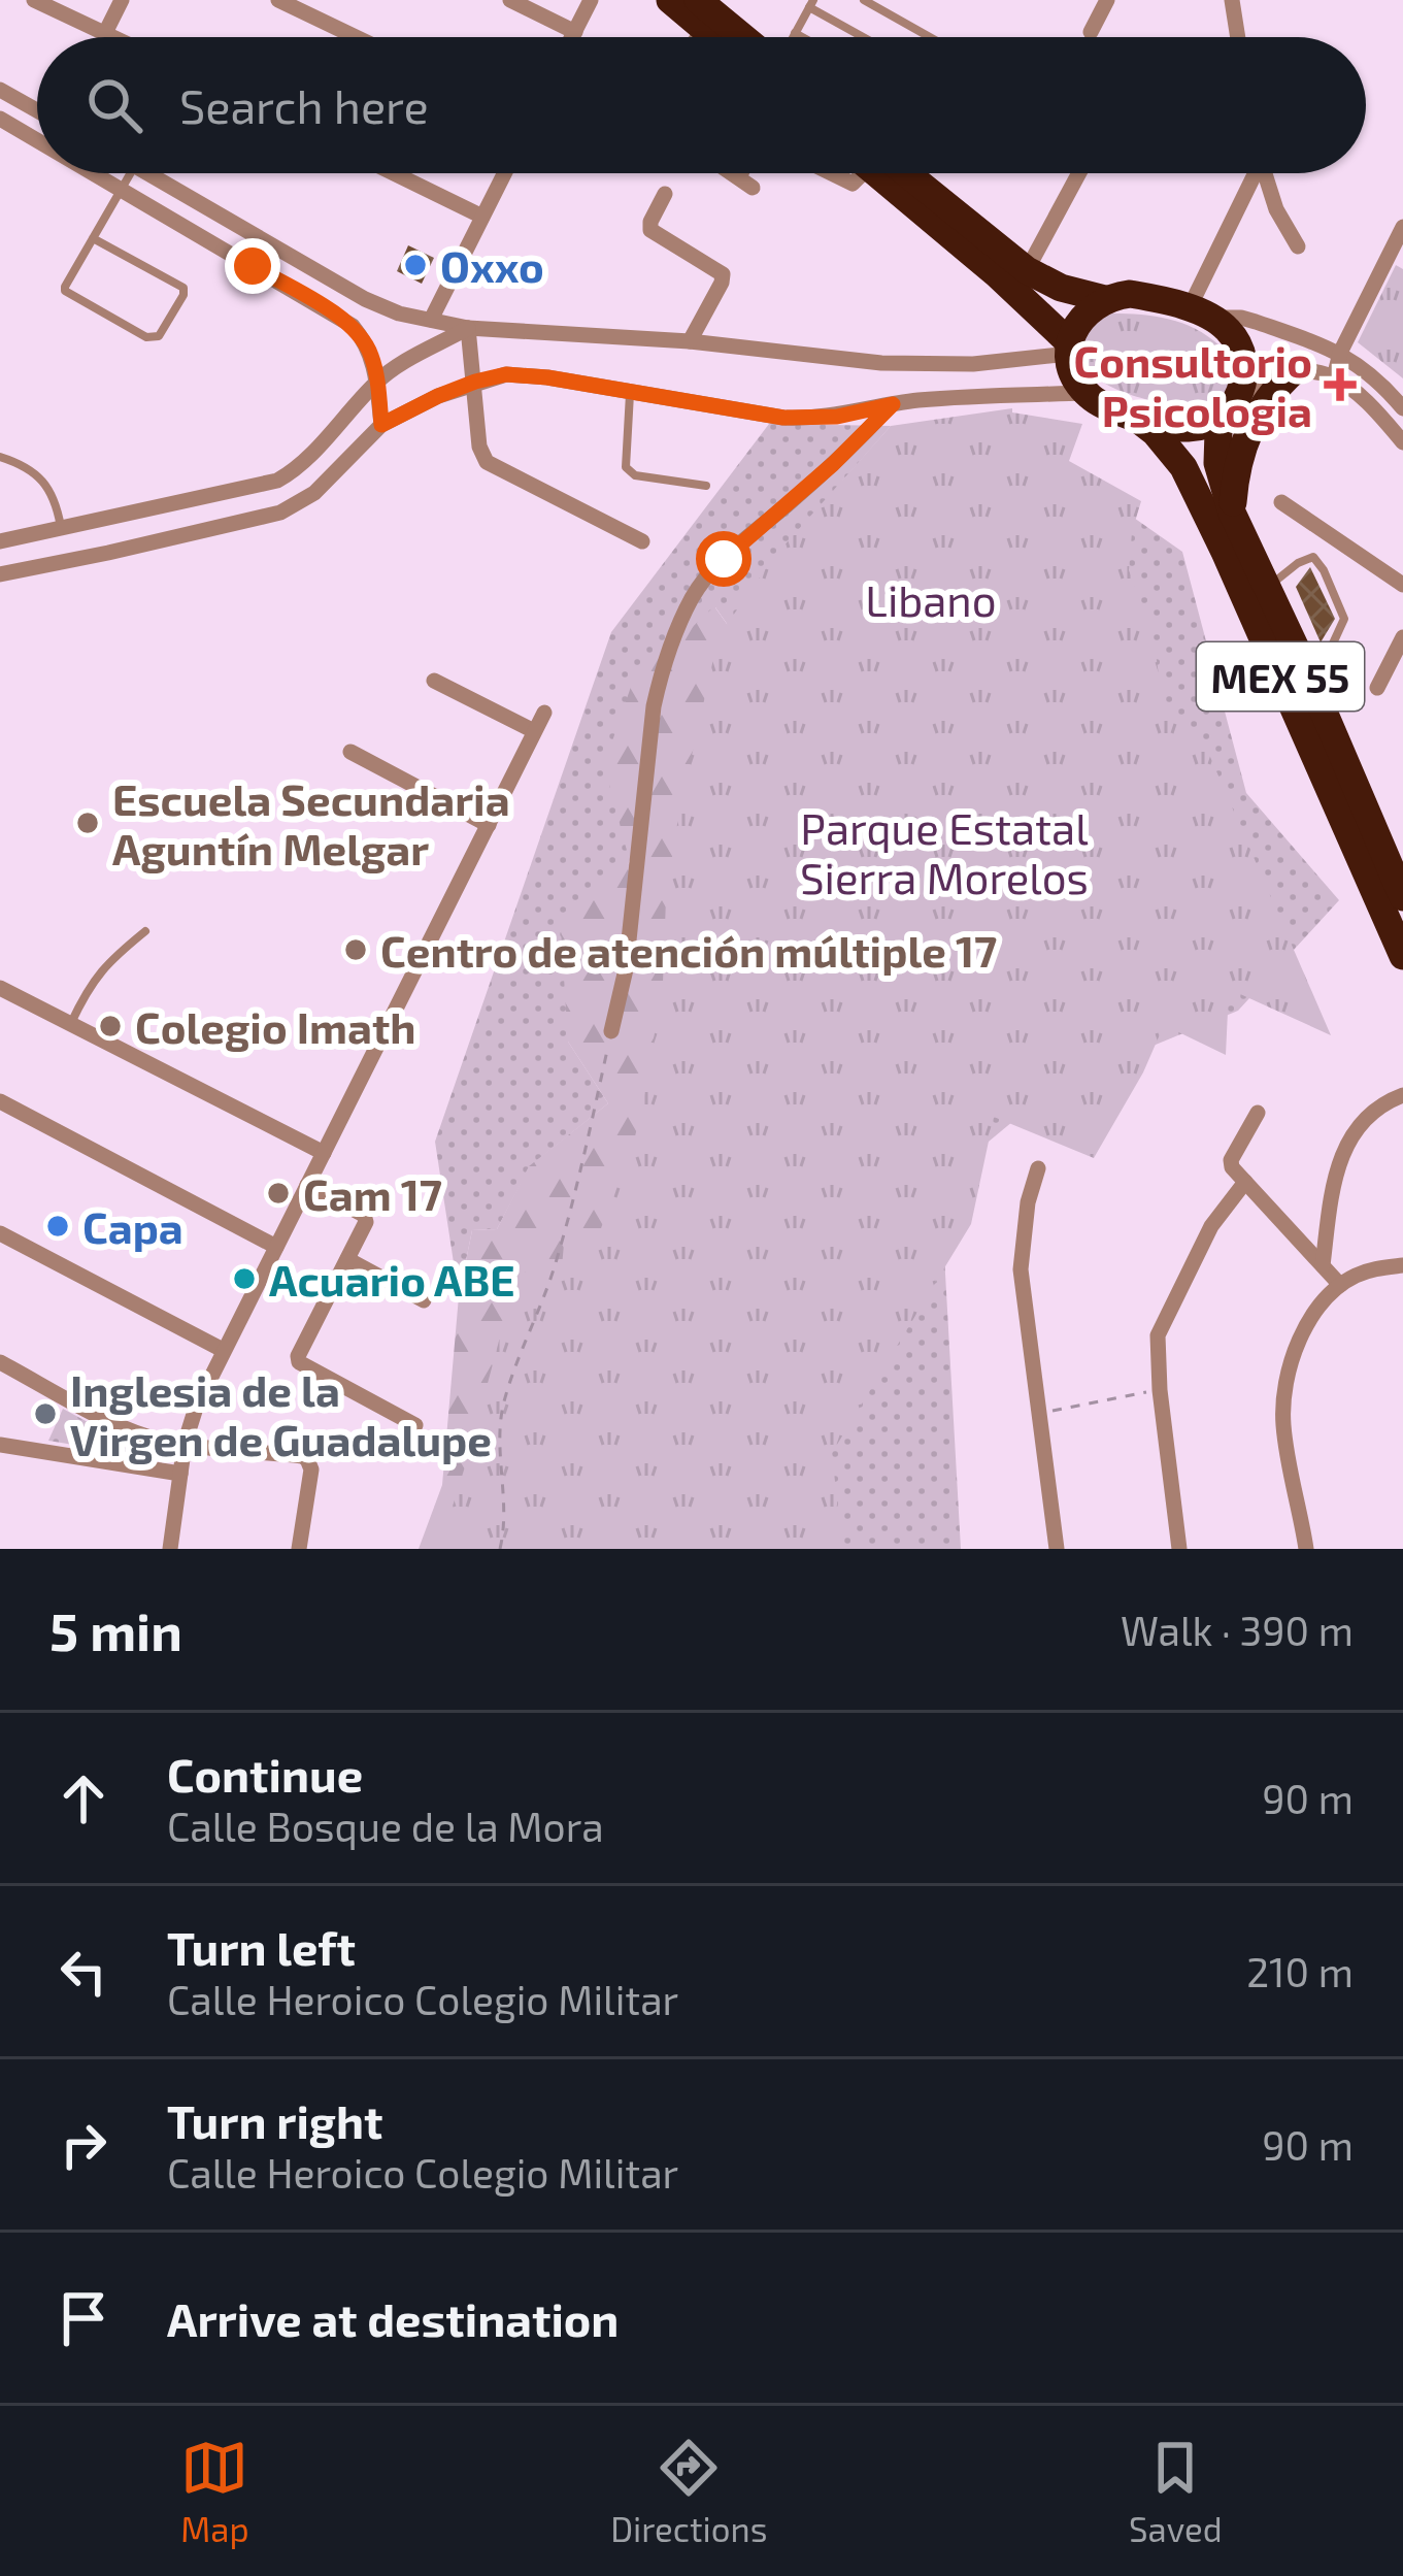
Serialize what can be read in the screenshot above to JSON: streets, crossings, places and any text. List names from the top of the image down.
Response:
{
  "streets": {
    "highway": ["MEX 55"]
  },
  "parks": ["Libano", "Parque Estatal Sierra Morelos"],
  "places": {
    "other": [
      "Oxxo",
      "Escuela Secundaria Aguntín Melgar",
      "Centro de atención múltiple 17",
      "Colegio Imath",
      "Cam 17",
      "Capa",
      "Acuario ABE",
      "Inglesia de la Virgen de Guadalupe"
    ],
    "health": ["Consultorio Psicologia"]
  },
  "page": {
    "search": "Search here",
    "heading": ["5 min", "Walk · 390 m"],
    "list": [
      ["Continue", "Calle Bosque de la Mora", "90 m"],
      ["Turn left", "Calle Heroico Colegio Militar", "210 m"],
      ["Turn right", "Calle Heroico Colegio Militar", "90 m"],
      "Arrive at destination"
    ],
    "nav": ["Map", "Directions", "Saved"]
  }
}
